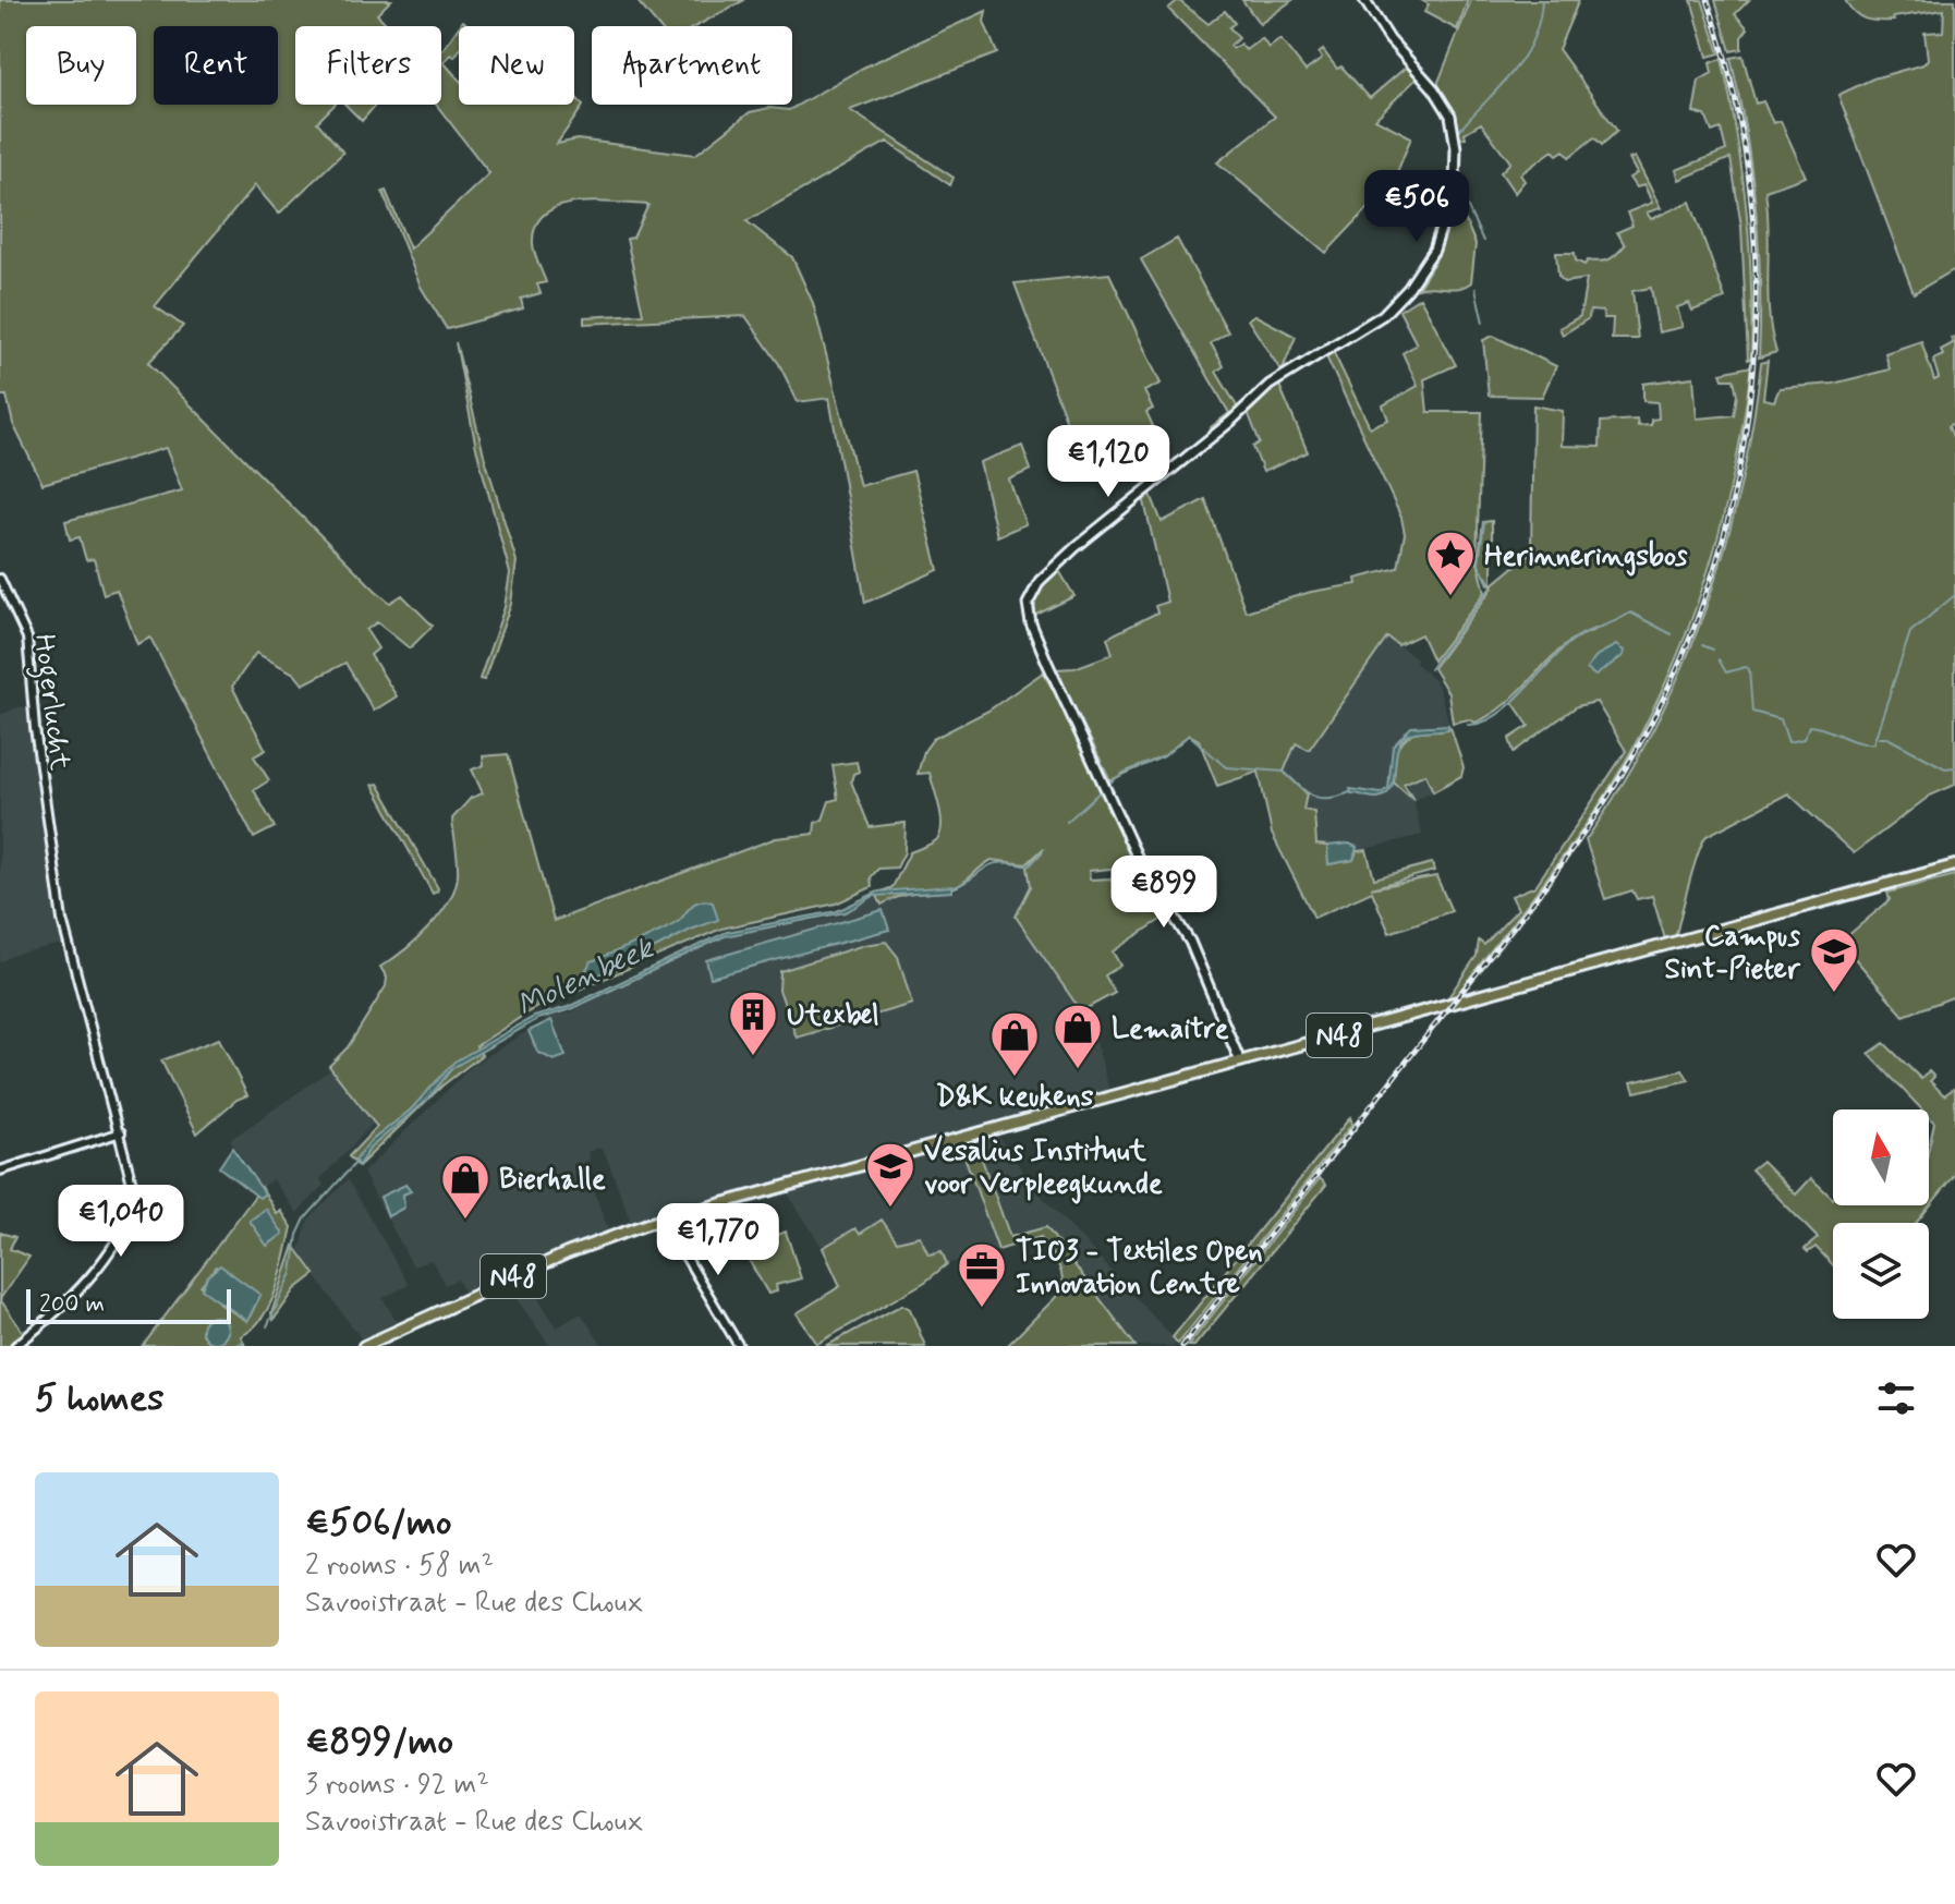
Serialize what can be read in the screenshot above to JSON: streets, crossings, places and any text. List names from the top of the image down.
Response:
{
  "streets": {
    "main road": ["N48"],
    "street": ["Hogerlucht"]
  },
  "water": ["Molenbeek"],
  "places": {
    "place": ["Herinneringsbos"],
    "school or university": ["Campus Sint-Pieter", "Vesalius Instituut voor Verpleegkunde"],
    "building": ["Utexbel"],
    "shop": ["Lemaitre", "D&K keukens", "Bierhalle"],
    "office": ["TIO3 - Textiles Open Innovation Centre"]
  },
  "scale_bar": "200 m",
  "north": "top",
  "page": {
    "chip": [
      "Buy",
      "Rent",
      "Filters",
      "New",
      "Apartment"
    ],
    "price": [
      "€506",
      "€1,120",
      "€899",
      "€1,040",
      "€1,770"
    ],
    "scale": "200 m",
    "heading": "5 homes",
    "list": [
      {
        "name": "€506/mo",
        "note": "2 rooms · 58 m² · Savooistraat - Rue des Choux"
      },
      {
        "name": "€899/mo",
        "note": "3 rooms · 92 m² · Savooistraat - Rue des Choux"
      }
    ]
  }
}
